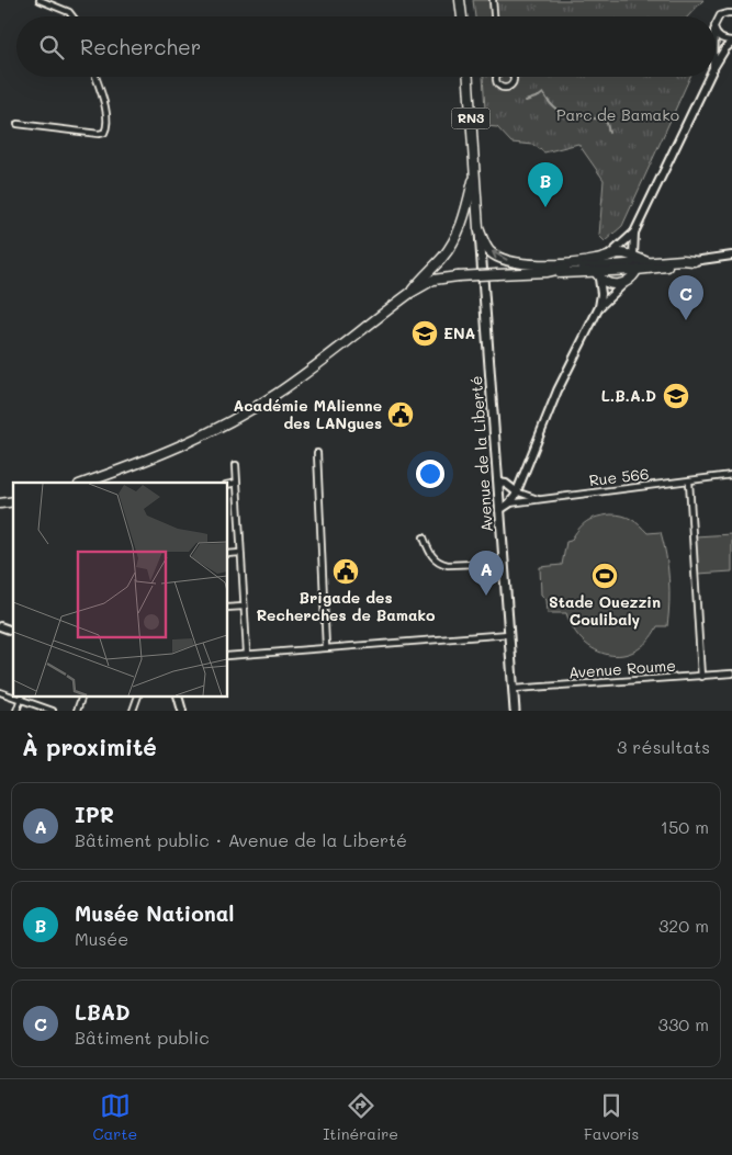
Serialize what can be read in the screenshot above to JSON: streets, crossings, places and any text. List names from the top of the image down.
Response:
{
  "streets": {
    "highway": ["RN3"],
    "main road": ["Avenue de la Liberté"],
    "street": ["Rue 566", "Avenue Roume"]
  },
  "crossings": [
    ["Avenue de la Liberté", "Avenue Roume"]
  ],
  "parks": ["Parc de Bamako"],
  "places": {
    "school or university": ["ENA", "L.B.A.D"],
    "public building": ["Académie MAlienne des LANgues", "Brigade des Recherches de Bamako"],
    "sports": ["Stade Ouezzin Coulibaly"]
  },
  "page": {
    "search": "Rechercher",
    "pins": ["B", "C", "A"],
    "heading": ["À proximité", "3 résultats"],
    "list": [
      {
        "mark": "A",
        "name": "IPR",
        "note": "Bâtiment public · Avenue de la Liberté",
        "value": "150 m"
      },
      {
        "mark": "B",
        "name": "Musée National",
        "note": "Musée",
        "value": "320 m"
      },
      {
        "mark": "C",
        "name": "LBAD",
        "note": "Bâtiment public",
        "value": "330 m"
      }
    ],
    "nav": ["Carte", "Itinéraire", "Favoris"]
  }
}
